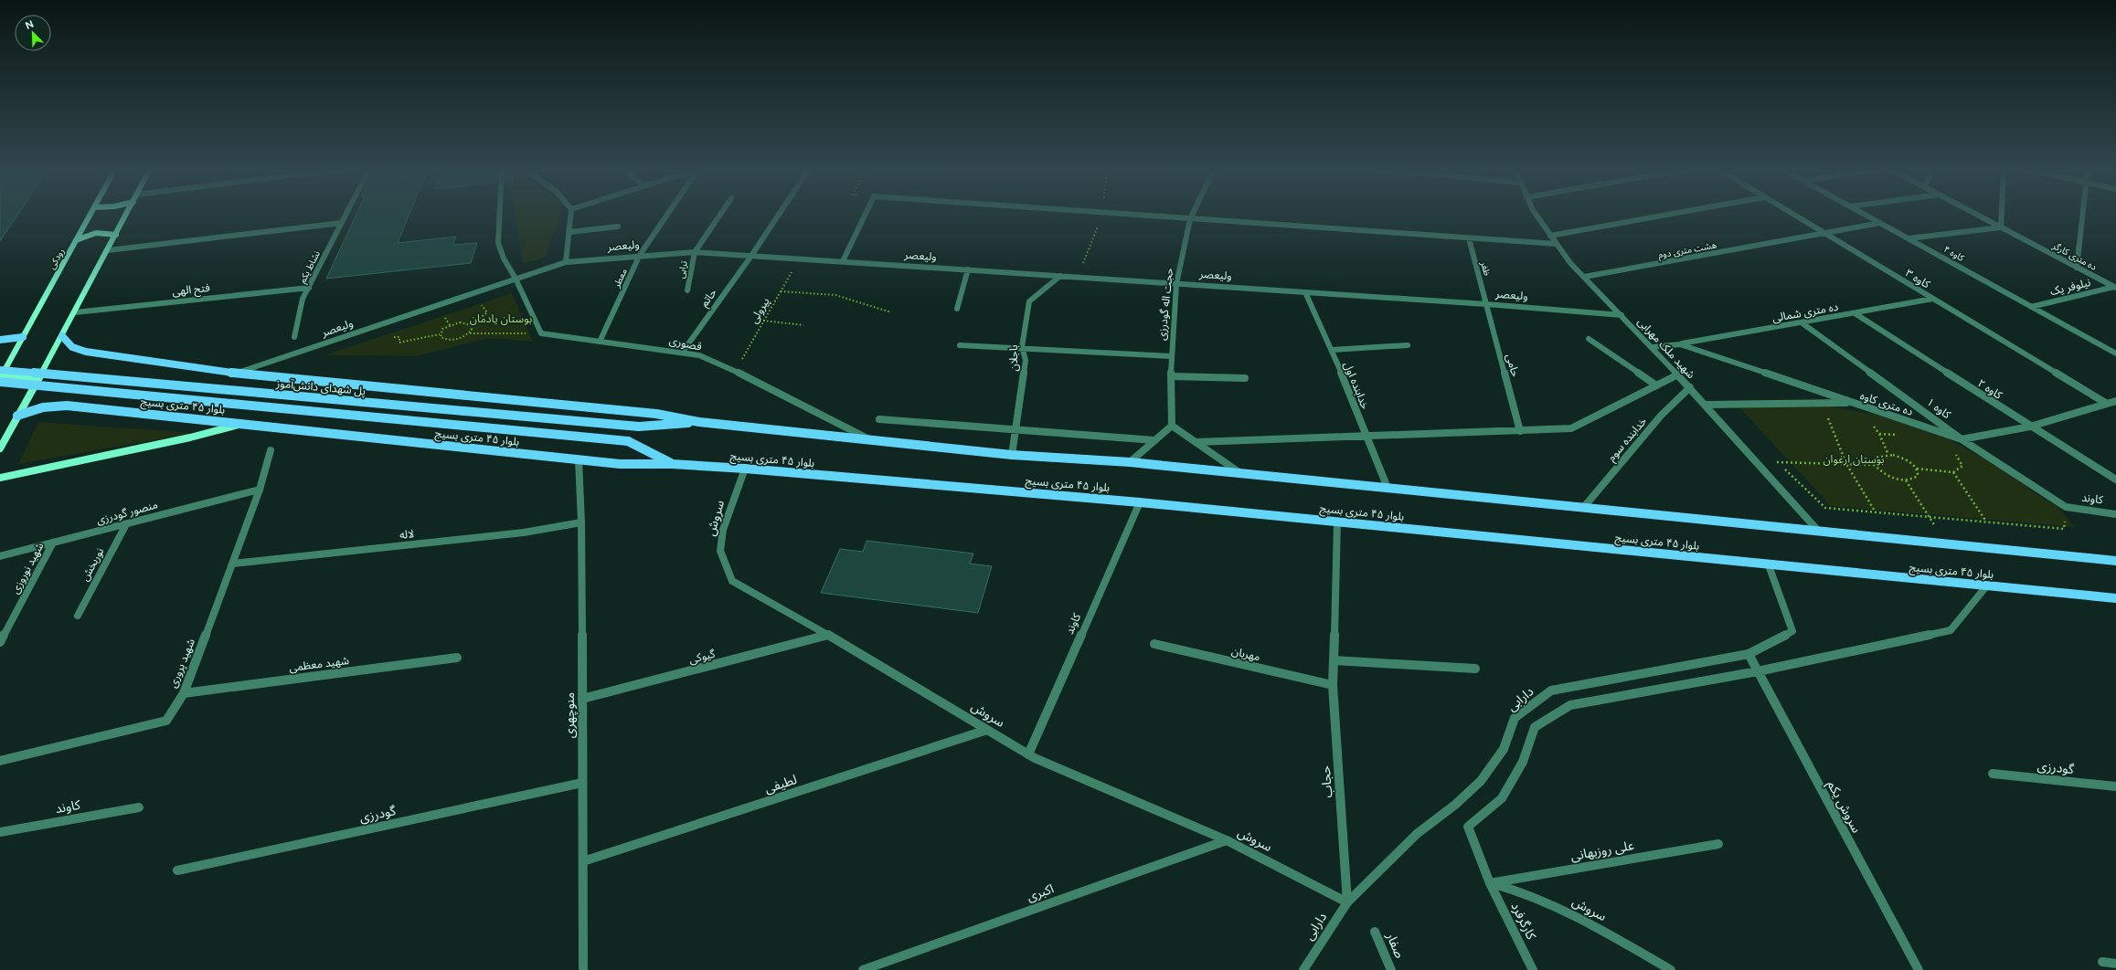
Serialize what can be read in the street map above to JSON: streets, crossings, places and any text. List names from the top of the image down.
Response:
{
  "streets": {
    "main road": ["رودکی", "پل شهدای دانش‌آموز", "بلوار ۴۵ متری بسیج"],
    "street": [
      "ولیعصر",
      "هشت متری دوم",
      "کاوه ۴",
      "ده متری کارگر",
      "نشاط یکم",
      "ظفر",
      "ترابی",
      "معطر",
      "کاوه ۳",
      "نیلوفر یک",
      "فتح الهی",
      "حاتم",
      "حجت اله گودرزی",
      "ده متری شمالی",
      "قصوری",
      "شهید ملک مهرابی",
      "باجلان",
      "حامی",
      "خدابنده اول",
      "کاوه ۲",
      "ده متری کاوه",
      "کاوه ۱",
      "خدابنده سوم",
      "کاوند",
      "منصور گودرزی",
      "سروش",
      "لاله",
      "نوربخش",
      "شهید نوروزی",
      "مهربان",
      "گیوکی",
      "شهید پروری",
      "شهید معظمی",
      "دارابی",
      "منوچهری",
      "گودرزی",
      "حجاب",
      "لطیفی",
      "سروش یکم",
      "علی روزبهانی",
      "اکبری",
      "کارگرفرد",
      "صفار"
    ],
    "path": ["پیرولی"]
  },
  "crossings": [
    ["ولیعصر", "ظفر"],
    ["ولیعصر", "ترابی"],
    ["ولیعصر", "معطر"],
    ["ولیعصر", "حاتم"],
    ["ولیعصر", "حجت اله گودرزی"],
    ["ولیعصر", "پیرولی"],
    ["ولیعصر", "شهید ملک مهرابی"],
    ["ولیعصر", "باجلان"],
    ["ولیعصر", "حامی"],
    ["ولیعصر", "خدابنده اول"],
    ["هشت متری دوم", "کاوه ۴"],
    ["هشت متری دوم", "کاوه ۳"],
    ["هشت متری دوم", "شهید ملک مهرابی"],
    ["کاوه ۴", "نیلوفر یک"],
    ["ده متری کارگر", "نیلوفر یک"],
    ["رودکی", "پل شهدای دانش‌آموز"],
    ["نشاط یکم", "فتح الهی"],
    ["ظفر", "حامی"],
    ["معطر", "قصوری"],
    ["کاوه ۳", "ده متری شمالی"],
    ["کاوه ۳", "ده متری کاوه"],
    ["حاتم", "قصوری"],
    ["پیرولی", "قصوری"],
    ["ده متری شمالی", "کاوه ۲"],
    ["ده متری شمالی", "ده متری کاوه"],
    ["ده متری شمالی", "کاوه ۱"],
    ["شهید ملک مهرابی", "ده متری کاوه"],
    ["شهید ملک مهرابی", "خدابنده سوم"],
    ["کاوه ۲", "ده متری کاوه"],
    ["ده متری کاوه", "کاوه ۱"],
    ["بلوار ۴۵ متری بسیج", "کاوند"],
    ["بلوار ۴۵ متری بسیج", "سروش"],
    ["بلوار ۴۵ متری بسیج", "دارابی"],
    ["بلوار ۴۵ متری بسیج", "منوچهری"],
    ["بلوار ۴۵ متری بسیج", "حجاب"],
    ["کاوه ۱", "کاوند"],
    ["کاوند", "سروش"],
    ["منصور گودرزی", "نوربخش"],
    ["منصور گودرزی", "شهید نوروزی"],
    ["منصور گودرزی", "شهید پروری"],
    ["سروش", "گیوکی"],
    ["سروش", "دارابی"],
    ["سروش", "حجاب"],
    ["سروش", "لطیفی"],
    ["سروش", "علی روزبهانی"],
    ["سروش", "اکبری"],
    ["سروش", "کارگرفرد"],
    ["لاله", "شهید پروری"],
    ["لاله", "منوچهری"],
    ["مهربان", "حجاب"],
    ["گیوکی", "منوچهری"],
    ["شهید پروری", "شهید معظمی"],
    ["دارابی", "حجاب"],
    ["دارابی", "سروش یکم"],
    ["منوچهری", "گودرزی"],
    ["منوچهری", "لطیفی"],
    ["سروش یکم", "کارگرفرد"],
    ["علی روزبهانی", "کارگرفرد"]
  ],
  "parks": ["بوستان یادمان", "بوستان ارغوان"],
  "north": "top left"
}
